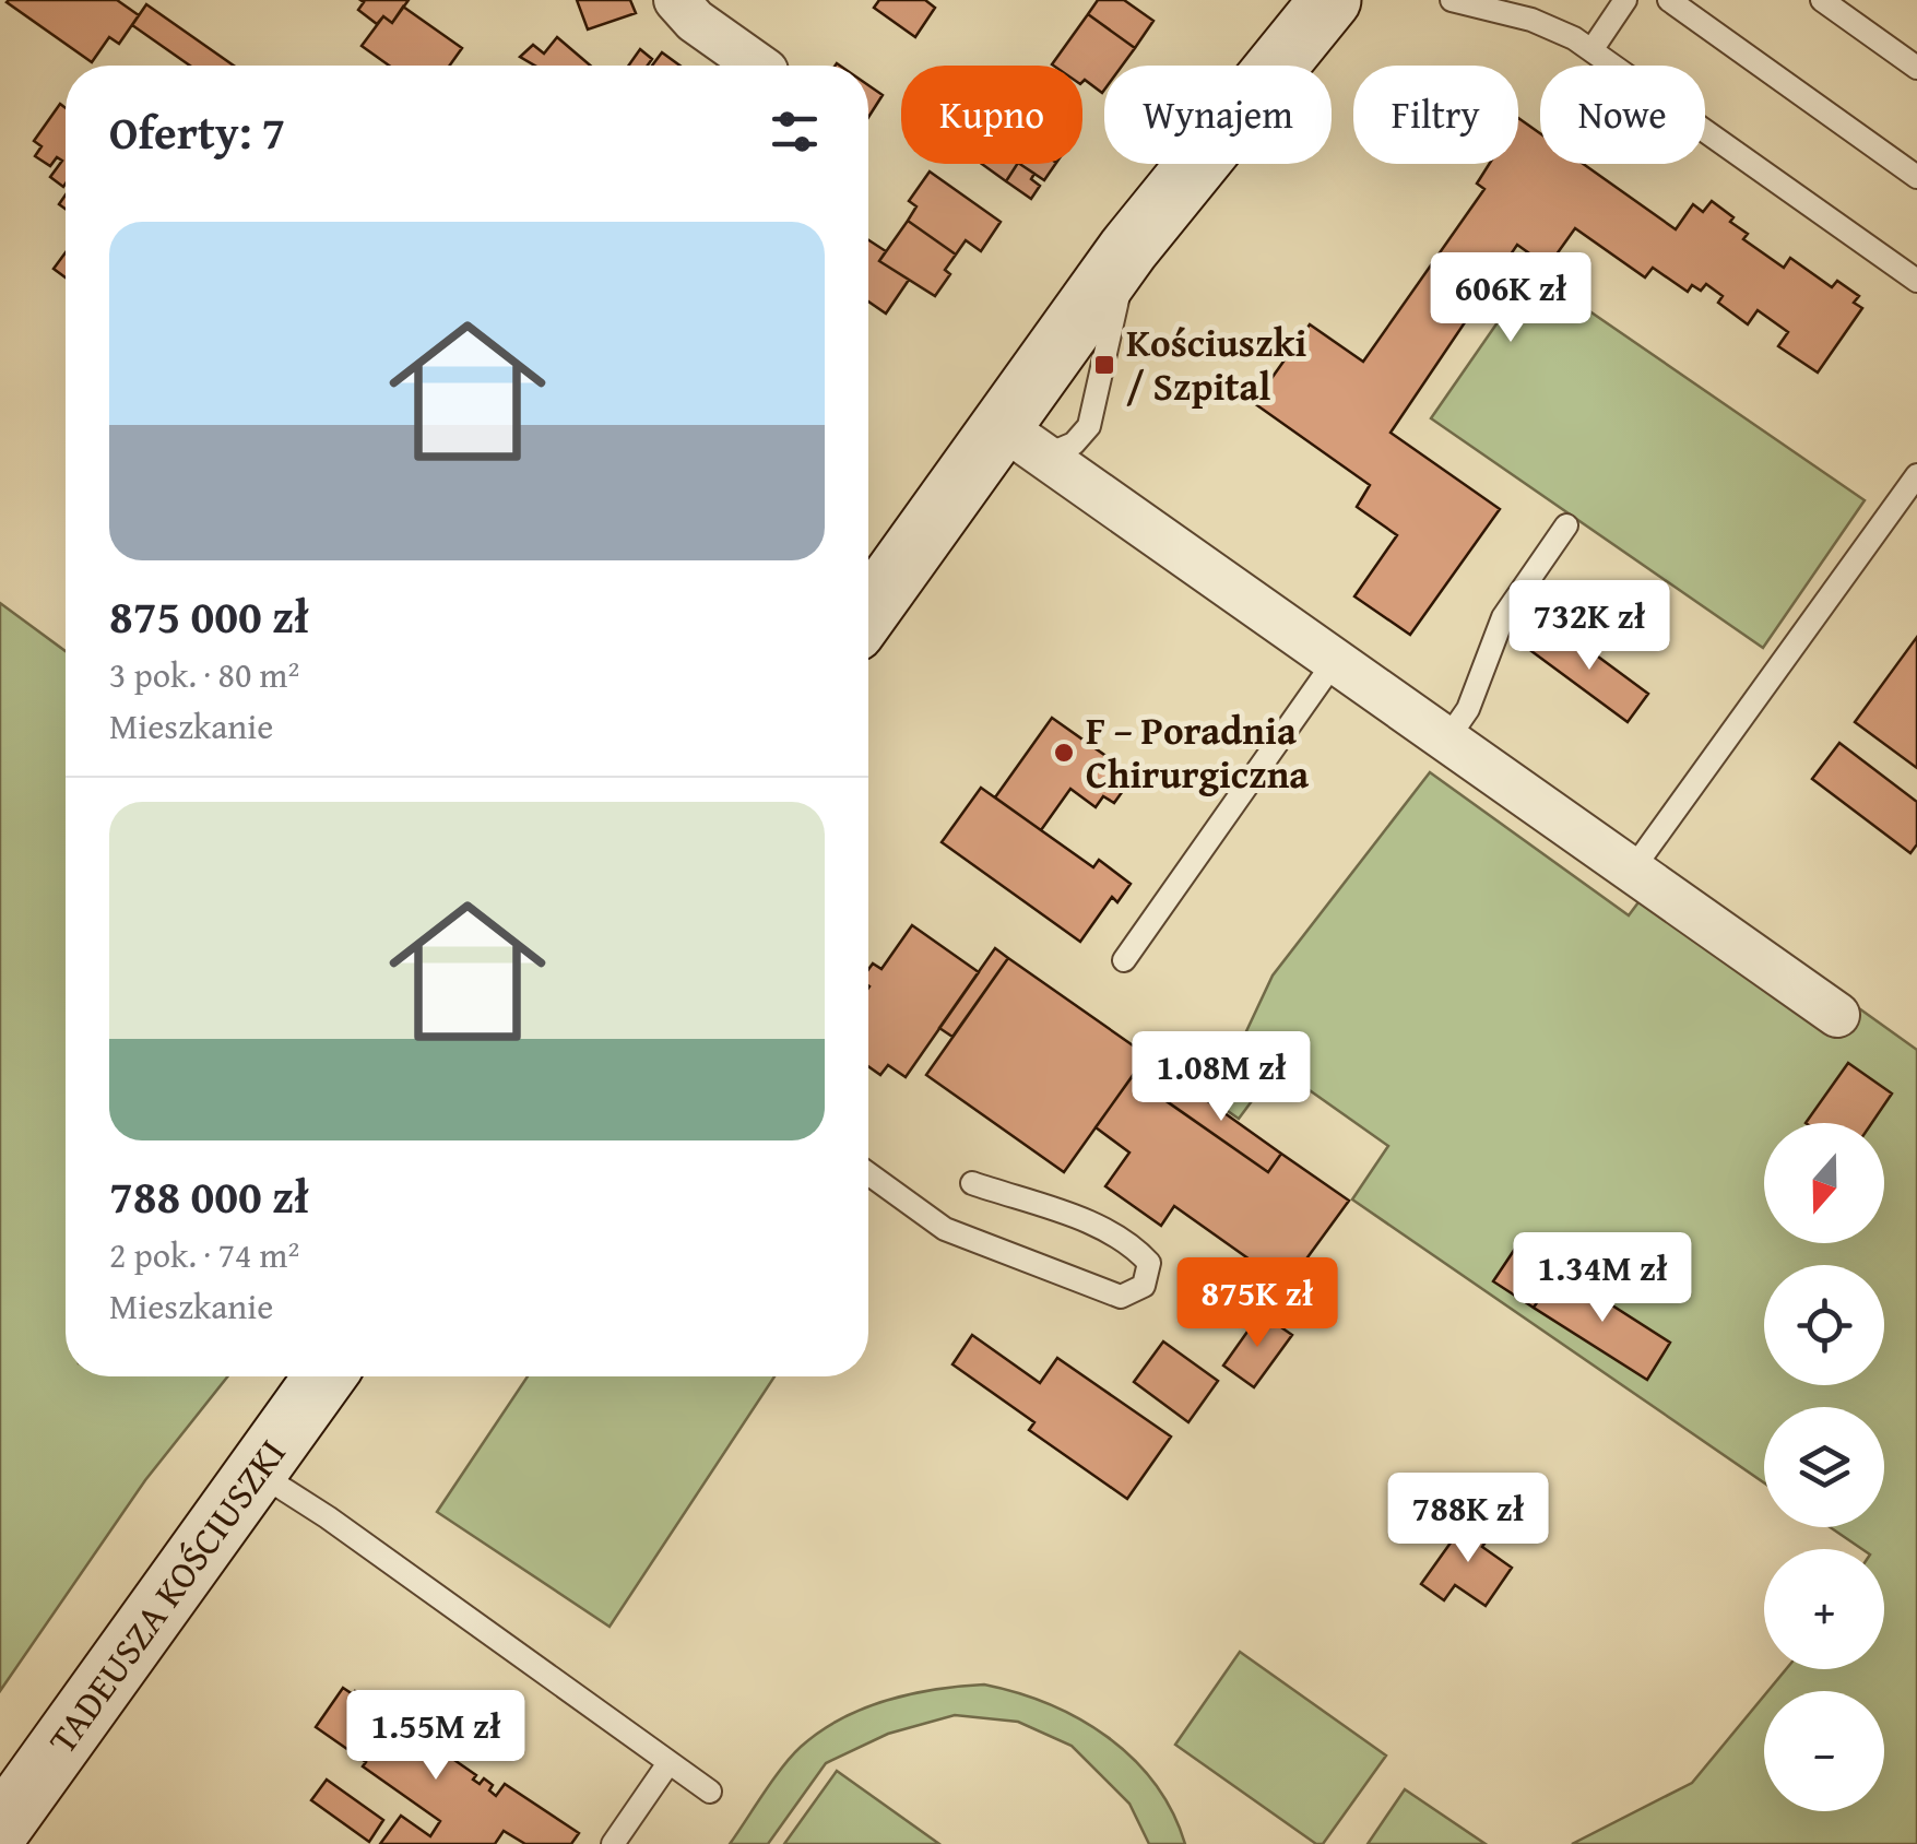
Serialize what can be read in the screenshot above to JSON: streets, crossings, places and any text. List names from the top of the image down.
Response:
{
  "streets": {
    "main road": ["TADEUSZA KOŚCIUSZKI"]
  },
  "places": {
    "transit": ["Kościuszki / Szpital"],
    "other": ["F – Poradnia Chirurgiczna"]
  },
  "north": "bottom",
  "page": {
    "chip": [
      "Kupno",
      "Wynajem",
      "Filtry",
      "Nowe"
    ],
    "heading": "Oferty: 7",
    "list": [
      {
        "name": "875 000 zł",
        "note": "3 pok. · 80 m² · Mieszkanie"
      },
      {
        "name": "788 000 zł",
        "note": "2 pok. · 74 m² · Mieszkanie"
      }
    ],
    "price": [
      "606K zł",
      "732K zł",
      "1.08M zł",
      "1.34M zł",
      "875K zł",
      "788K zł",
      "1.55M zł"
    ],
    "map_buttons": ["+", "−"]
  }
}
